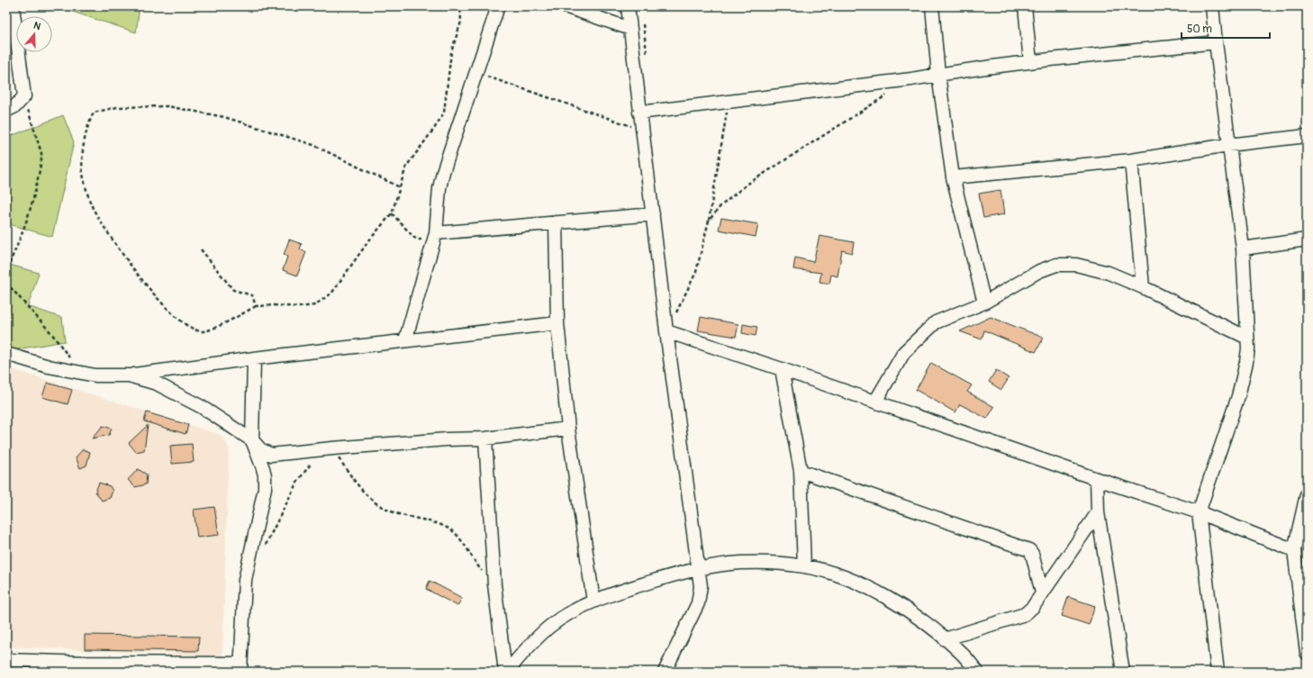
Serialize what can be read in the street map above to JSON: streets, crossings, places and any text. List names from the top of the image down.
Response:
{
  "scale_bar": "50 m",
  "north": "top"
}
